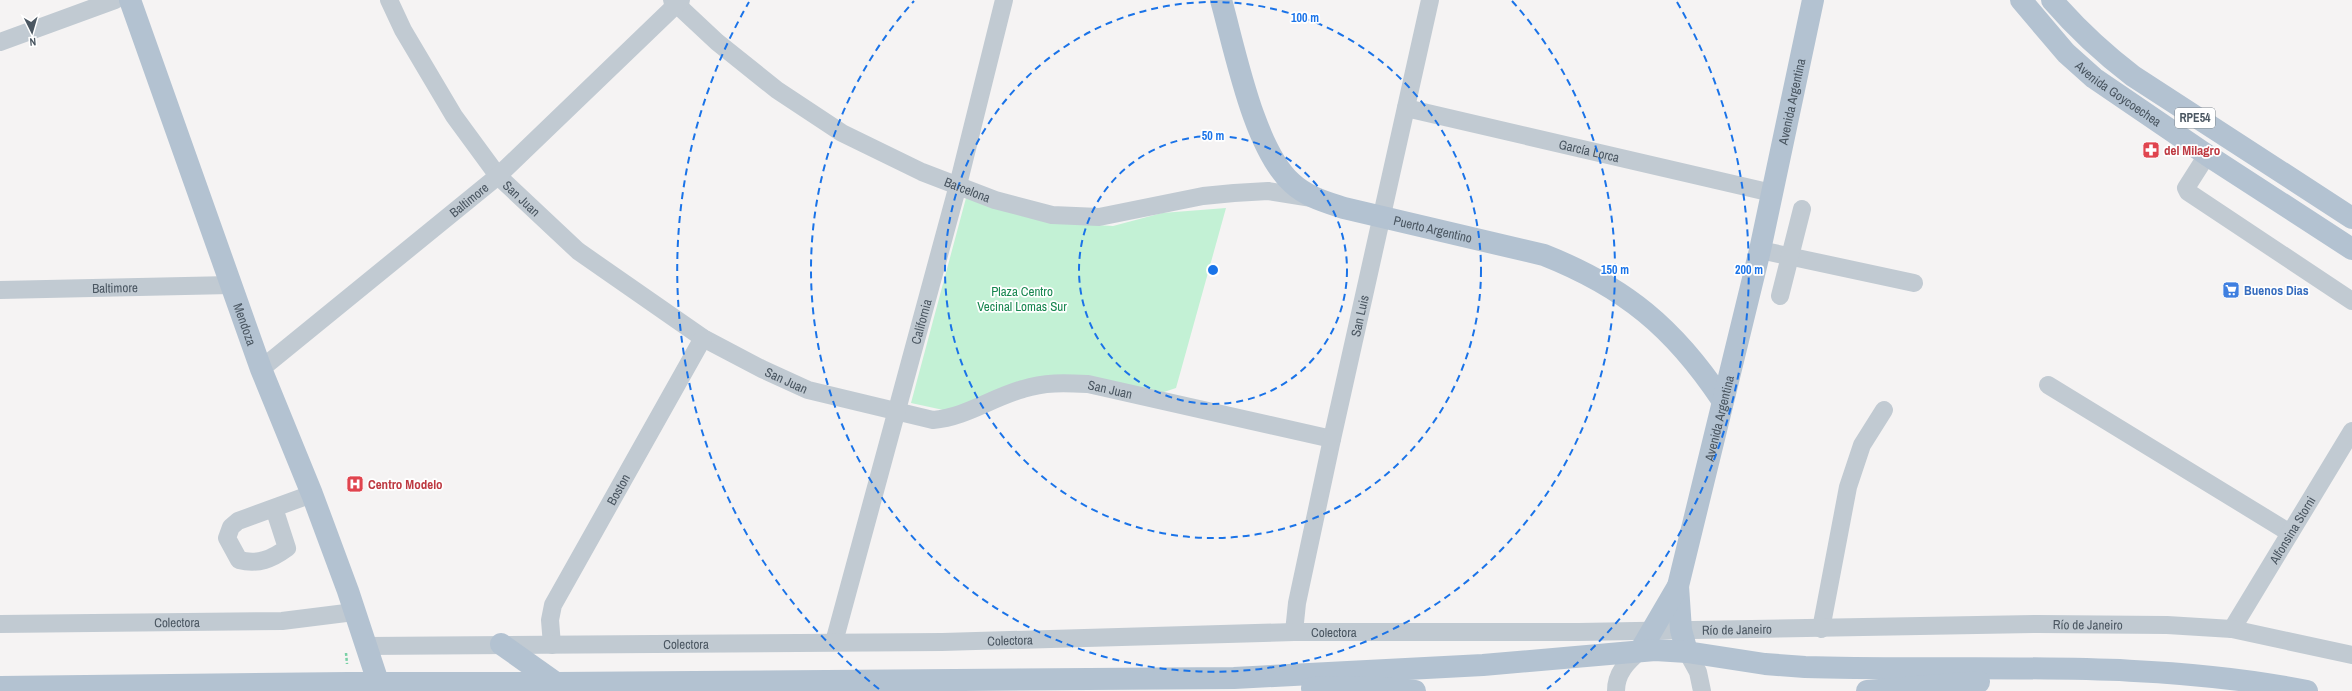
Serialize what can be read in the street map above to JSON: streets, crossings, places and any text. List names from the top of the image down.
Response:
{
  "streets": {
    "main road": [
      "Avenida Goycoechea",
      "Avenida Argentina",
      "RPE54",
      "Puerto Argentino",
      "Mendoza"
    ],
    "street": [
      "García Lorca",
      "Barcelona",
      "San Juan",
      "Baltimore",
      "San Luis",
      "California",
      "Boston",
      "Alfonsina Storni",
      "Colectora",
      "Río de Janeiro"
    ]
  },
  "crossings": [
    ["Avenida Argentina", "García Lorca"],
    ["Avenida Argentina", "Puerto Argentino"],
    ["Avenida Argentina", "Colectora"],
    ["Avenida Argentina", "Río de Janeiro"],
    ["García Lorca", "San Luis"],
    ["Barcelona", "Baltimore"],
    ["Barcelona", "Puerto Argentino"],
    ["Barcelona", "California"],
    ["San Juan", "Baltimore"],
    ["San Juan", "San Luis"],
    ["San Juan", "California"],
    ["San Juan", "Boston"],
    ["Baltimore", "Mendoza"],
    ["Puerto Argentino", "San Luis"],
    ["San Luis", "Colectora"],
    ["California", "Colectora"],
    ["Mendoza", "Colectora"],
    ["Boston", "Colectora"],
    ["Alfonsina Storni", "Río de Janeiro"],
    ["Colectora", "Río de Janeiro"]
  ],
  "parks": ["Plaza Centro Vecinal Lomas Sur"],
  "places": {
    "pharmacy": ["del Milagro"],
    "supermarket": ["Buenos Dias"],
    "hospital": ["Centro Modelo"]
  },
  "north": "bottom",
  "rings": [
    "100 m",
    "50 m",
    "150 m",
    "200 m"
  ]
}
